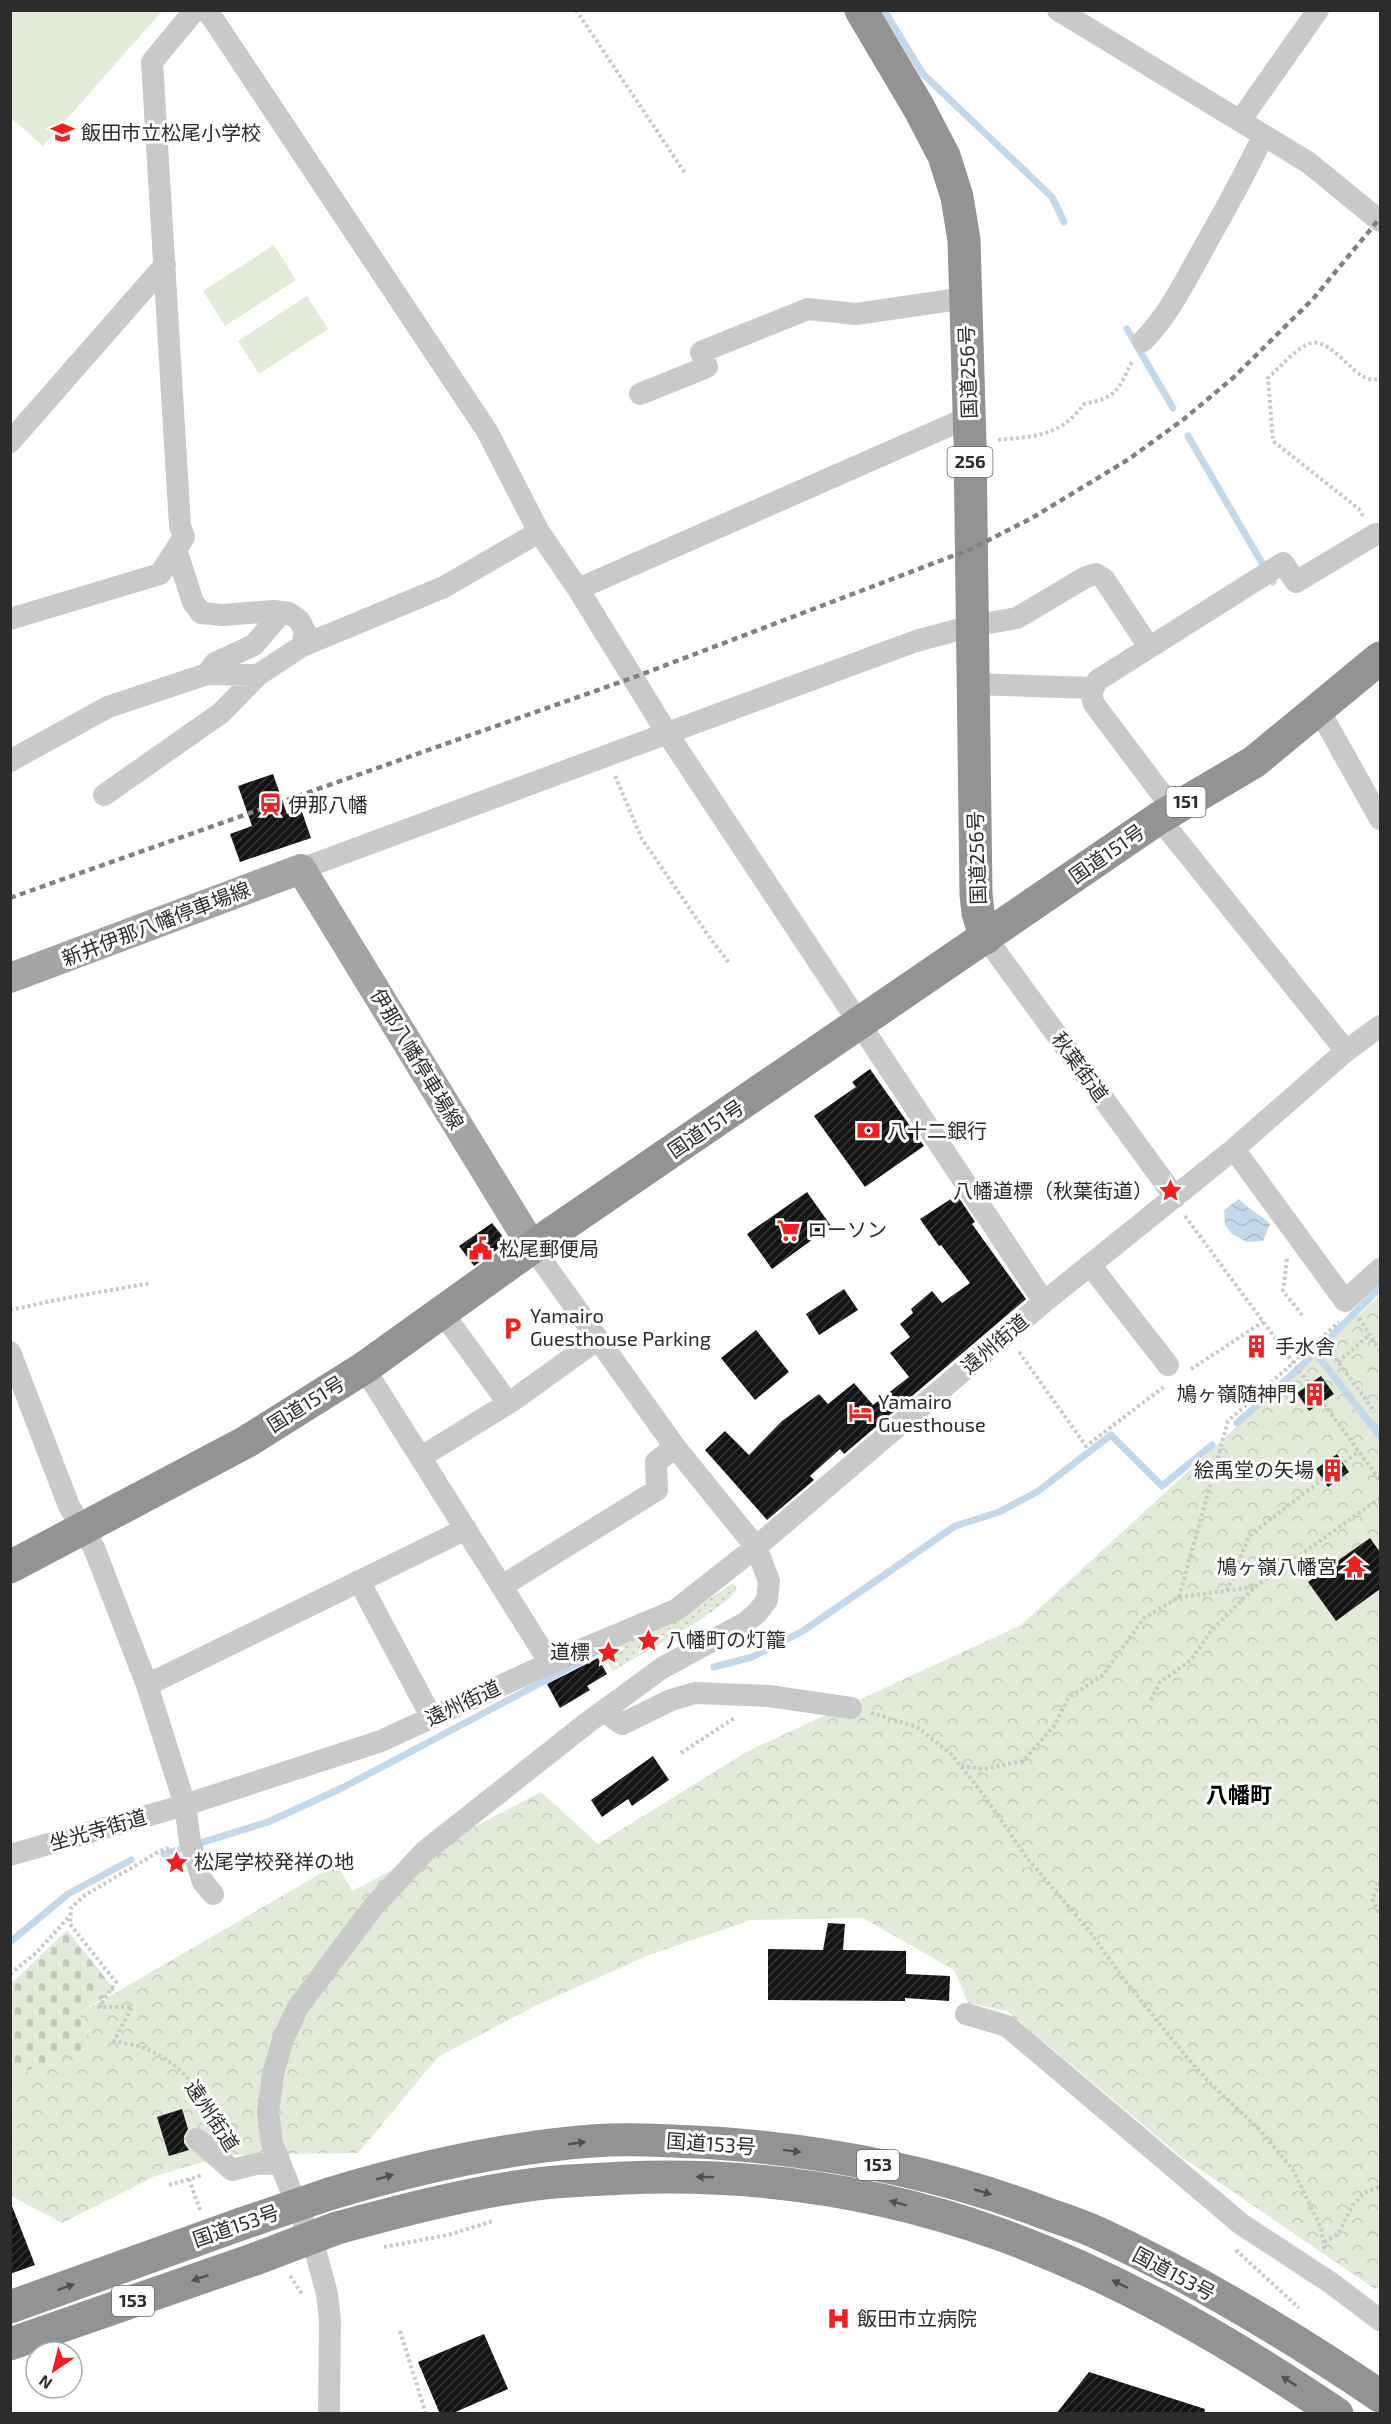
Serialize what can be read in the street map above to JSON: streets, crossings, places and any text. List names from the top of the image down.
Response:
{
  "streets": {
    "highway": [
      "国道256号",
      "256",
      "151",
      "国道151号",
      "国道153号",
      "153"
    ],
    "main road": ["新井伊那八幡停車場線", "伊那八幡停車場線"],
    "street": ["秋葉街道", "遠州街道", "坐光寺街道"]
  },
  "crossings": [
    ["国道256号", "国道151号"],
    ["国道256号", "秋葉街道"],
    ["国道151号", "伊那八幡停車場線"],
    ["国道151号", "秋葉街道"],
    ["新井伊那八幡停車場線", "伊那八幡停車場線"],
    ["秋葉街道", "遠州街道"],
    ["遠州街道", "坐光寺街道"]
  ],
  "districts": ["八幡町"],
  "places": {
    "school or university": ["飯田市立松尾小学校"],
    "station": ["伊那八幡"],
    "bank": ["八十二銀行"],
    "place": [
      "八幡道標（秋葉街道）",
      "八幡町の灯籠",
      "道標",
      "松尾学校発祥の地"
    ],
    "supermarket": ["ローソン"],
    "public building": ["松尾郵便局"],
    "parking": ["Yamairo Guesthouse Parking"],
    "building": ["手水舎", "鳩ヶ嶺随神門", "絵禹堂の矢場"],
    "hotel": ["Yamairo Guesthouse"],
    "temple": ["鳩ヶ嶺八幡宮"],
    "hospital": ["飯田市立病院"]
  },
  "north": "bottom left"
}
